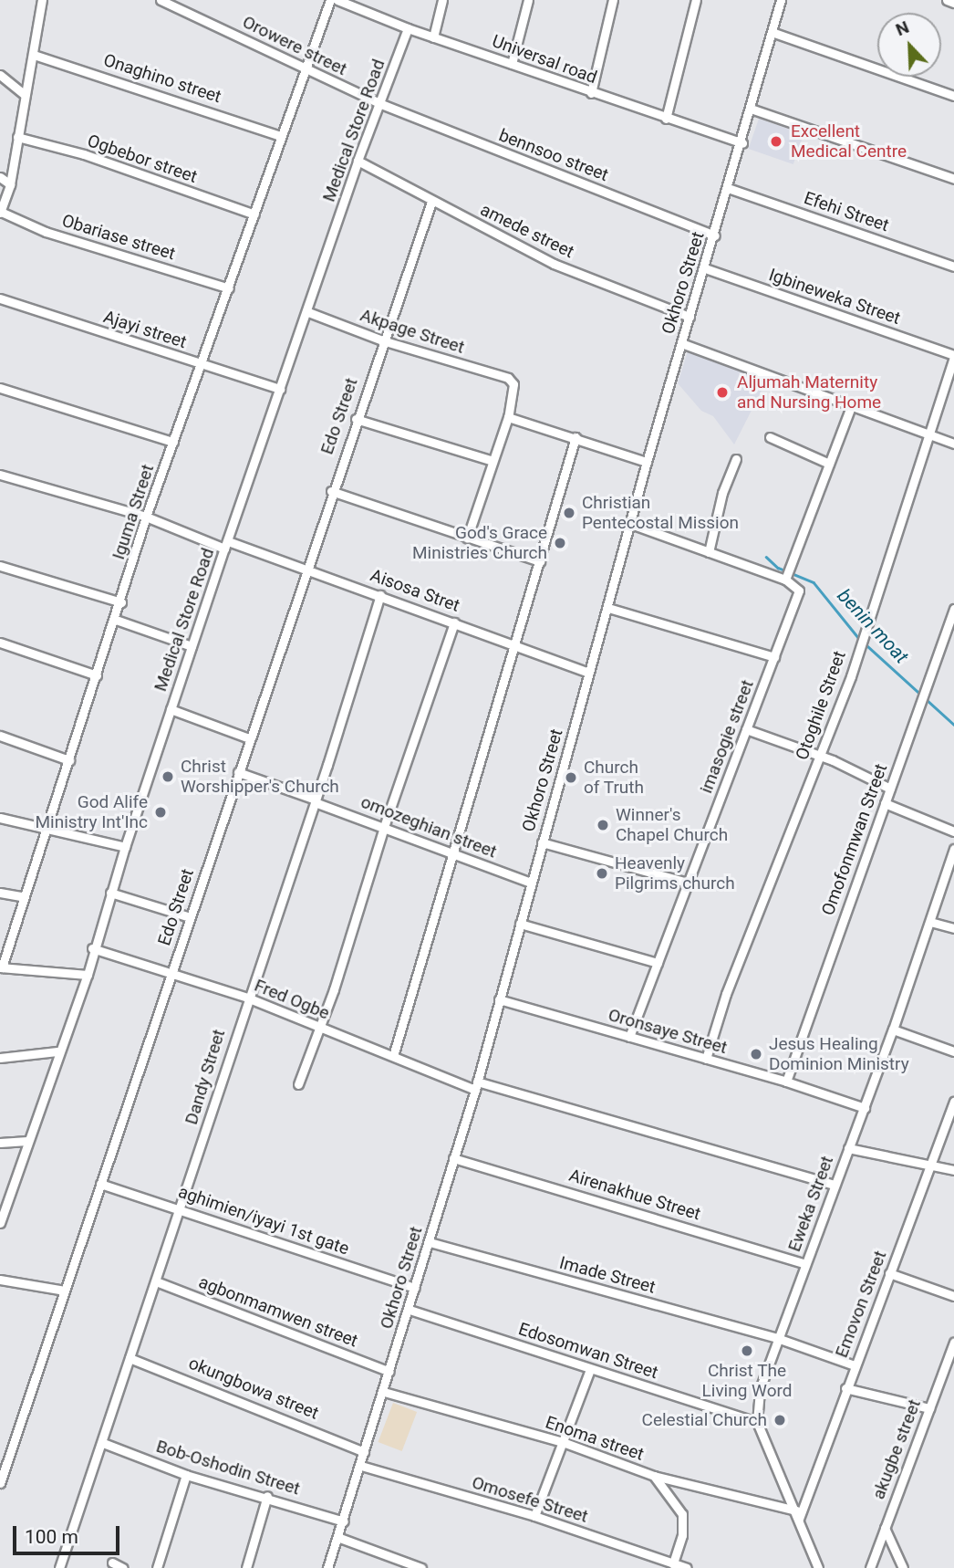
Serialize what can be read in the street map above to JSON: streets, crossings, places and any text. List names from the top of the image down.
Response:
{
  "streets": {
    "street": [
      "Orowere street",
      "Universal road",
      "Onaghino street",
      "Medical Store Road",
      "bennsoo street",
      "Ogbebor street",
      "Efehi Street",
      "amede street",
      "Obariase street",
      "Okhoro Street",
      "Igbineweka Street",
      "Ajayi street",
      "Akpage Street",
      "Edo Street",
      "Iguma Street",
      "Aisosa Stret",
      "Otoghile Street",
      "imasogie street",
      "omozeghian street",
      "Omofonmwan Street",
      "Fred Ogbe",
      "Oronsaye Street",
      "Dandy Street",
      "Airenakhue Street",
      "Eweka Street",
      "aghimien/iyayi 1st gate",
      "Imade Street",
      "Emovon Street",
      "agbonmamwen street",
      "Edosomwan Street",
      "okungbowa street",
      "Enoma street",
      "akugbe street",
      "Bob-Oshodin Street",
      "Omosefe Street"
    ]
  },
  "crossings": [
    ["Orowere street", "Medical Store Road"],
    ["Orowere street", "bennsoo street"],
    ["Orowere street", "Iguma Street"],
    ["Universal road", "Medical Store Road"],
    ["Universal road", "Okhoro Street"],
    ["Onaghino street", "Iguma Street"],
    ["Medical Store Road", "bennsoo street"],
    ["Medical Store Road", "amede street"],
    ["Medical Store Road", "Ajayi street"],
    ["Medical Store Road", "Akpage Street"],
    ["Medical Store Road", "Aisosa Stret"],
    ["Medical Store Road", "Fred Ogbe"],
    ["bennsoo street", "Okhoro Street"],
    ["Ogbebor street", "Iguma Street"],
    ["Efehi Street", "Okhoro Street"],
    ["amede street", "Okhoro Street"],
    ["amede street", "Edo Street"],
    ["Obariase street", "Iguma Street"],
    ["Okhoro Street", "Igbineweka Street"],
    ["Okhoro Street", "Aisosa Stret"],
    ["Okhoro Street", "omozeghian street"],
    ["Okhoro Street", "Fred Ogbe"],
    ["Okhoro Street", "Oronsaye Street"],
    ["Okhoro Street", "Airenakhue Street"],
    ["Okhoro Street", "aghimien/iyayi 1st gate"],
    ["Okhoro Street", "Imade Street"],
    ["Okhoro Street", "agbonmamwen street"],
    ["Okhoro Street", "Edosomwan Street"],
    ["Okhoro Street", "okungbowa street"],
    ["Okhoro Street", "Enoma street"],
    ["Okhoro Street", "Bob-Oshodin Street"],
    ["Okhoro Street", "Omosefe Street"],
    ["Igbineweka Street", "Otoghile Street"],
    ["Ajayi street", "Iguma Street"],
    ["Akpage Street", "Edo Street"],
    ["Edo Street", "Aisosa Stret"],
    ["Edo Street", "omozeghian street"],
    ["Edo Street", "Fred Ogbe"],
    ["Edo Street", "aghimien/iyayi 1st gate"],
    ["Iguma Street", "Aisosa Stret"],
    ["Aisosa Stret", "Dandy Street"],
    ["Otoghile Street", "Oronsaye Street"],
    ["imasogie street", "Oronsaye Street"],
    ["omozeghian street", "Dandy Street"],
    ["Omofonmwan Street", "Oronsaye Street"],
    ["Fred Ogbe", "Dandy Street"],
    ["Fred Ogbe", "Eweka Street"],
    ["Oronsaye Street", "Eweka Street"],
    ["Dandy Street", "aghimien/iyayi 1st gate"],
    ["Dandy Street", "agbonmamwen street"],
    ["Dandy Street", "okungbowa street"],
    ["Dandy Street", "Bob-Oshodin Street"],
    ["Airenakhue Street", "Eweka Street"],
    ["Eweka Street", "Imade Street"],
    ["Eweka Street", "Emovon Street"],
    ["Eweka Street", "Edosomwan Street"],
    ["Eweka Street", "Enoma street"],
    ["Imade Street", "Emovon Street"],
    ["Emovon Street", "Enoma street"]
  ],
  "water": ["benin moat"],
  "places": [
    "Excellent Medical Centre",
    "Aljumah Maternity and Nursing Home",
    "Christian Pentecostal Mission",
    "God's Grace Ministries Church",
    "Christ Worshipper's Church",
    "Church of Truth",
    "God Alife Ministry Int'Inc",
    "Winner's Chapel Church",
    "Heavenly Pilgrims church",
    "Jesus Healing Dominion Ministry",
    "Christ The Living Word",
    "Celestial Church"
  ],
  "scale_bar": "100 m",
  "north": "top left"
}
